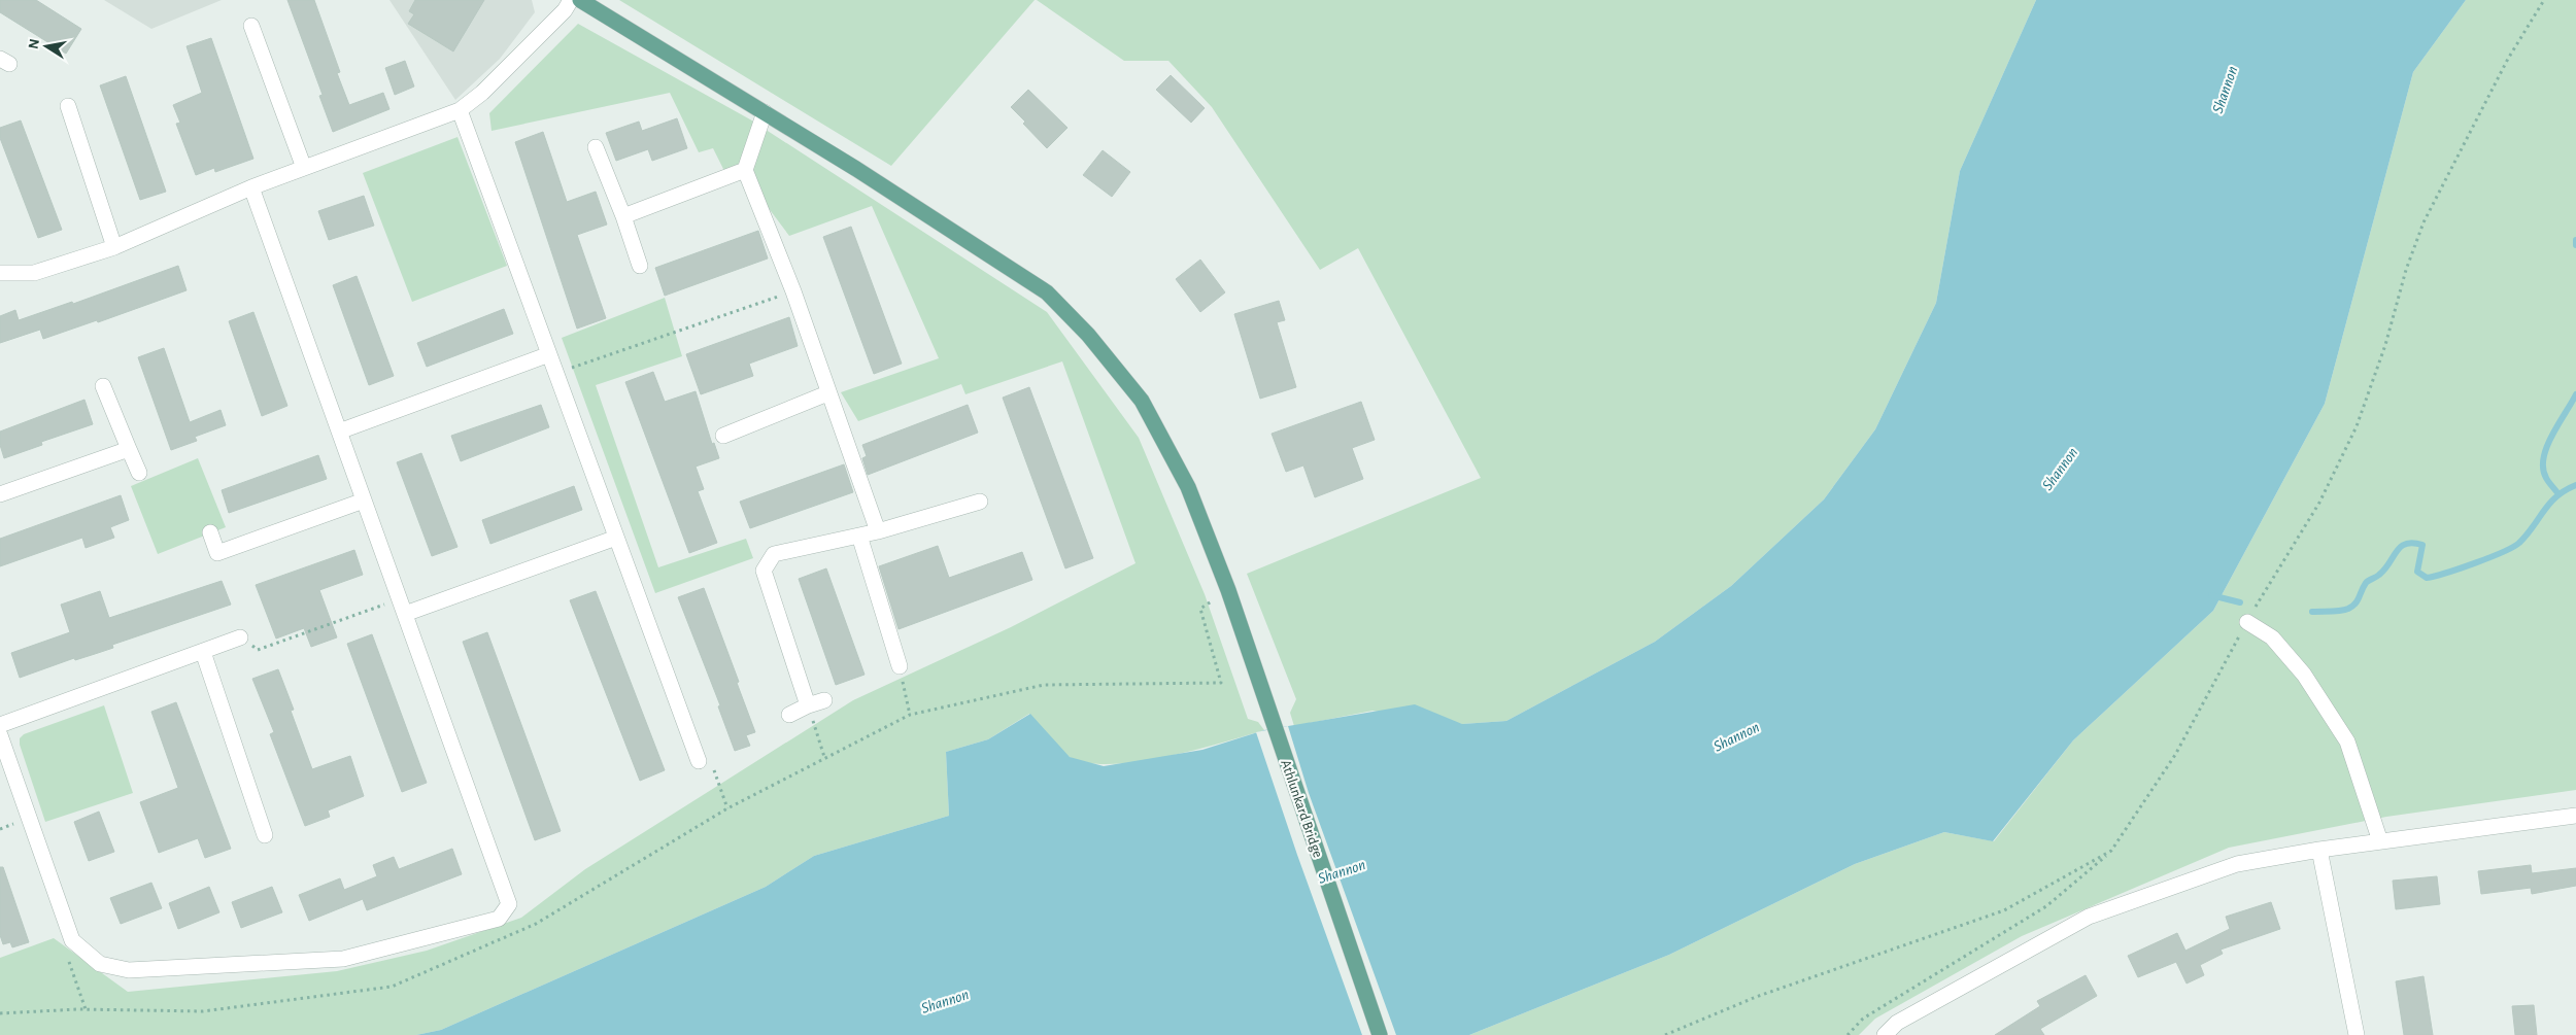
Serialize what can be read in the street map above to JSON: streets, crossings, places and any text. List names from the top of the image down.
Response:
{
  "streets": {
    "main road": ["Athlunkard Bridge"]
  },
  "water": ["Shannon"],
  "north": "left"
}
